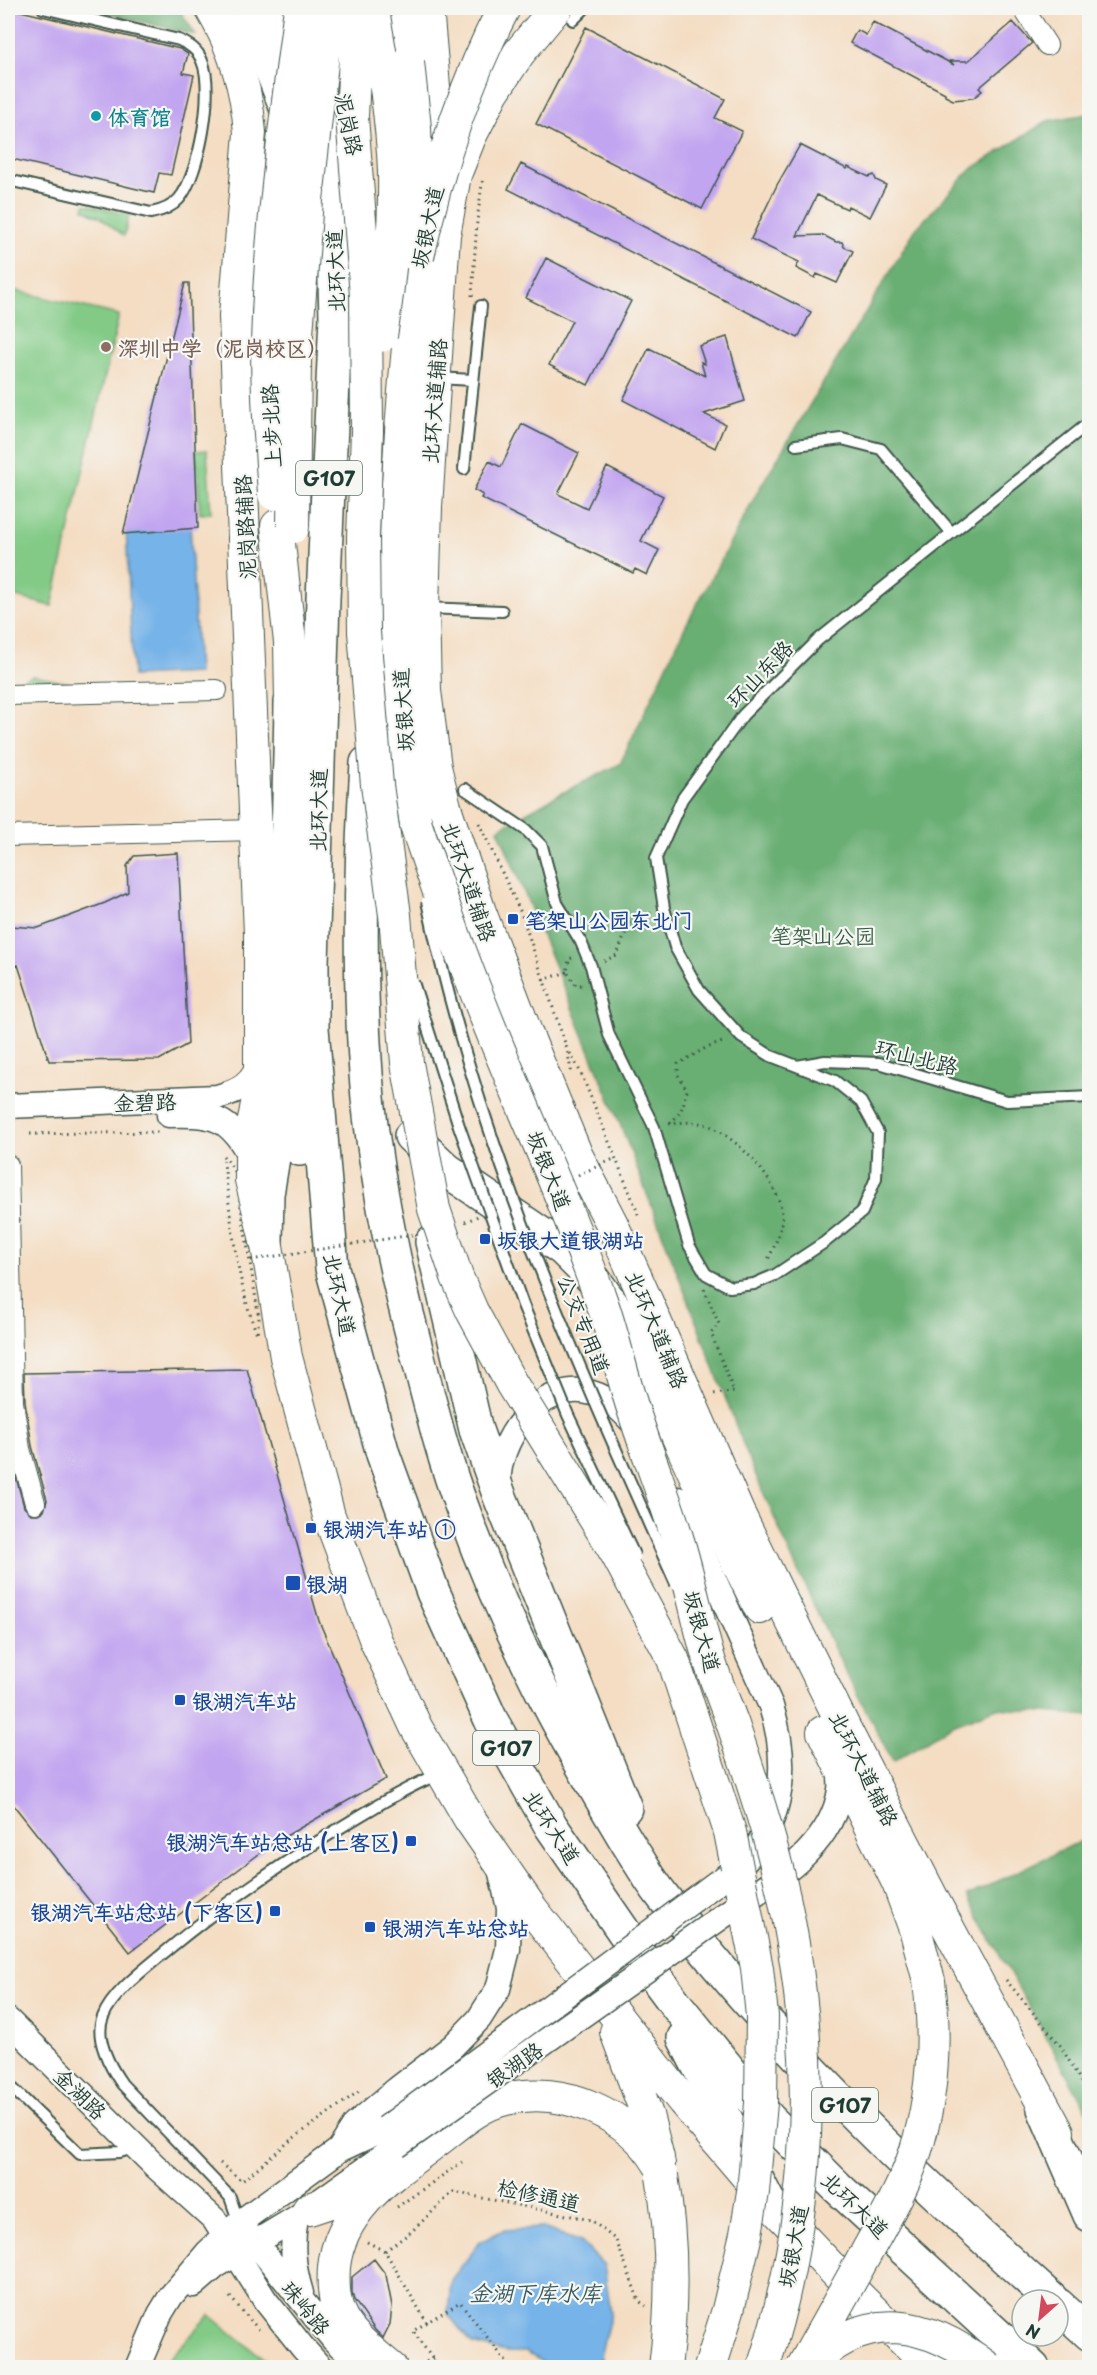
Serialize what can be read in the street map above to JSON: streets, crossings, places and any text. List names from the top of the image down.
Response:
{
  "streets": {
    "highway": ["泥岗路", "北环大道", "G107"],
    "main road": [
      "坂银大道",
      "北环大道辅路",
      "上步北路",
      "泥岗路辅路"
    ],
    "street": [
      "金碧路",
      "银湖路",
      "金湖路",
      "珠岭路"
    ],
    "lane": ["环山东路", "环山北路", "公交专用道"],
    "path": ["检修通道"]
  },
  "crossings": [
    ["泥岗路", "北环大道"],
    ["坂银大道", "公交专用道"],
    ["北环大道", "G107"],
    ["泥岗路辅路", "金碧路"],
    ["金湖路", "珠岭路"]
  ],
  "water": ["金湖下库水库"],
  "parks": ["笔架山公园"],
  "places": {
    "other": ["体育馆", "深圳中学（泥岗校区）"],
    "transit": [
      "笔架山公园东北门",
      "坂银大道银湖站",
      "银湖汽车站 ①",
      "银湖",
      "银湖汽车站",
      "银湖汽车站总站 (上客区)",
      "银湖汽车站总站 (下客区)",
      "银湖汽车站总站"
    ]
  },
  "north": "bottom left"
}
